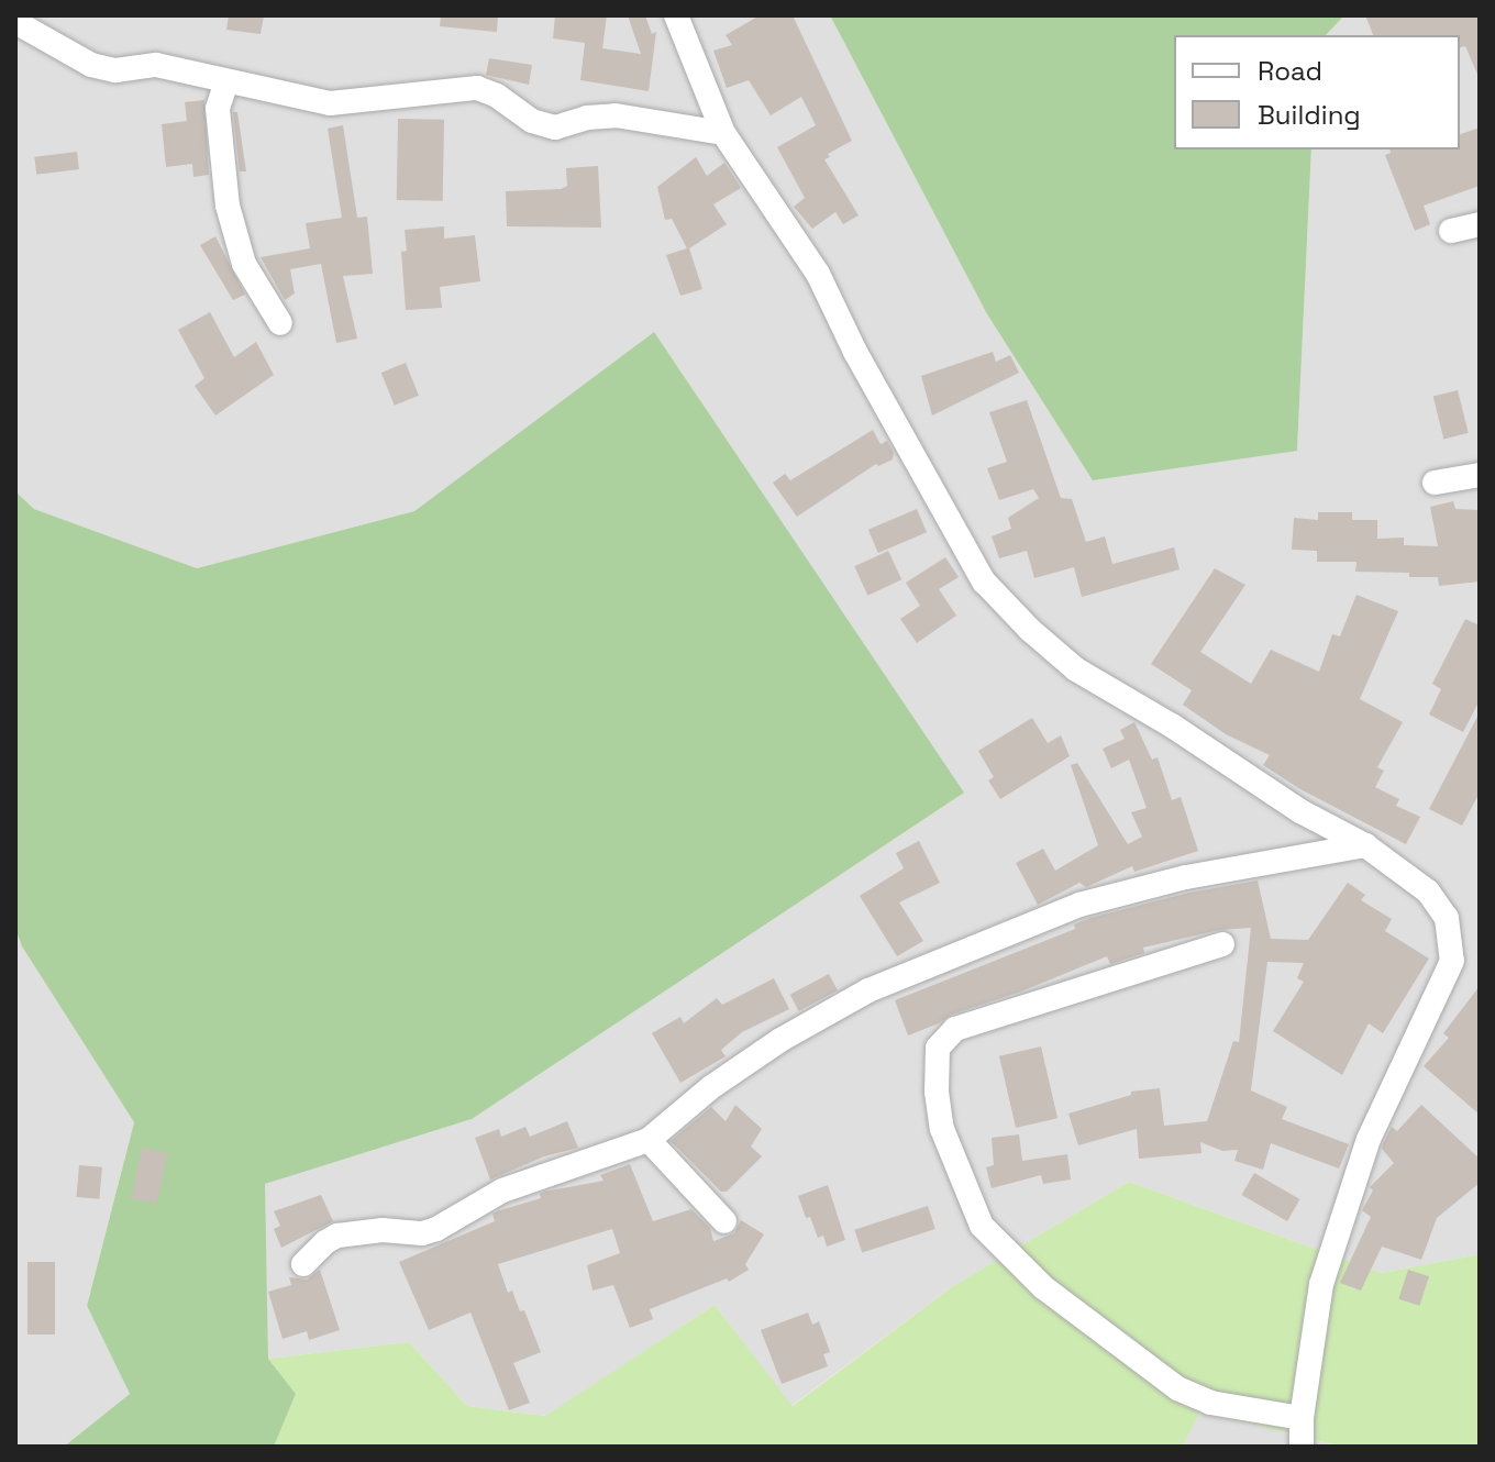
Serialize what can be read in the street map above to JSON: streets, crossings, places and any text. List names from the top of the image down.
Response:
{
  "legend": ["Road", "Building"]
}
